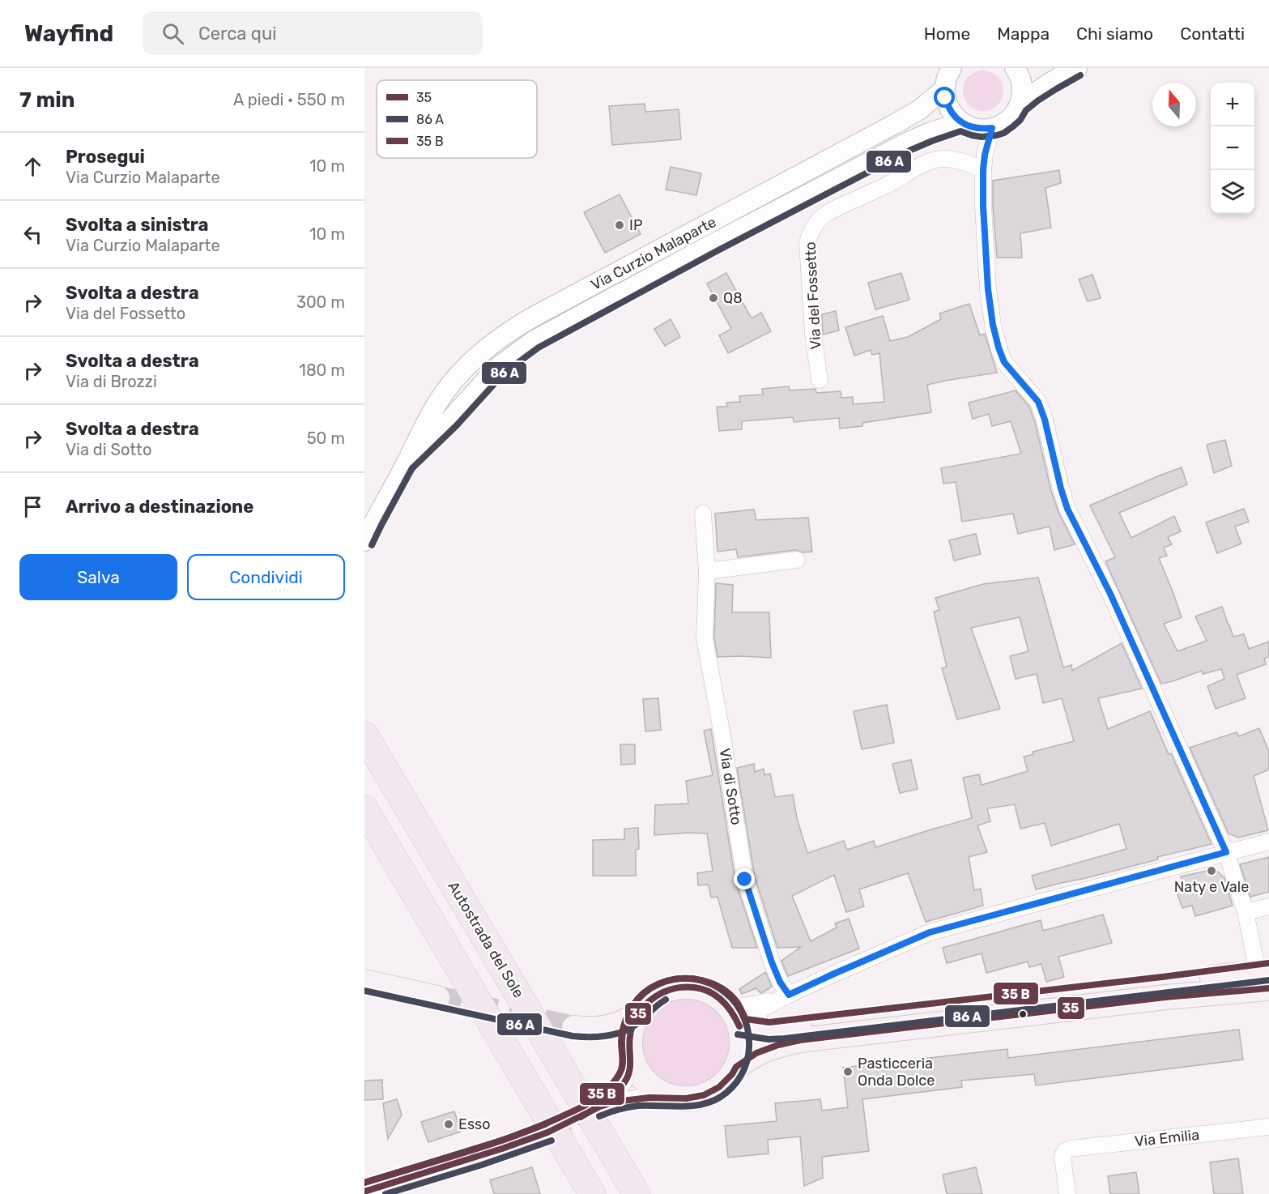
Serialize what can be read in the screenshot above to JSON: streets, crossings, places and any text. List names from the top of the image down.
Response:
{
  "streets": {
    "highway": ["Autostrada del Sole"],
    "street": [
      "Via Curzio Malaparte",
      "Via del Fossetto",
      "Via di Sotto",
      "Via Emilia"
    ]
  },
  "places": [
    "IP",
    "Q8",
    "Naty e Vale",
    "Pasticceria Onda Dolce",
    "Esso"
  ],
  "lines": ["transit line 35"],
  "legend": ["35", "86 A", "35 B"],
  "north": "top",
  "page": {
    "header": "Wayfind",
    "search": "Cerca qui",
    "nav": [
      "Home",
      "Mappa",
      "Chi siamo",
      "Contatti"
    ],
    "heading": ["7 min", "A piedi · 550 m"],
    "map_buttons": ["+", "−"],
    "list": [
      ["Prosegui", "Via Curzio Malaparte", "10 m"],
      ["Svolta a sinistra", "Via Curzio Malaparte", "10 m"],
      ["Svolta a destra", "Via del Fossetto", "300 m"],
      ["Svolta a destra", "Via di Brozzi", "180 m"],
      ["Svolta a destra", "Via di Sotto", "50 m"],
      "Arrivo a destinazione"
    ],
    "buttons": ["Salva", "Condividi"]
  }
}
